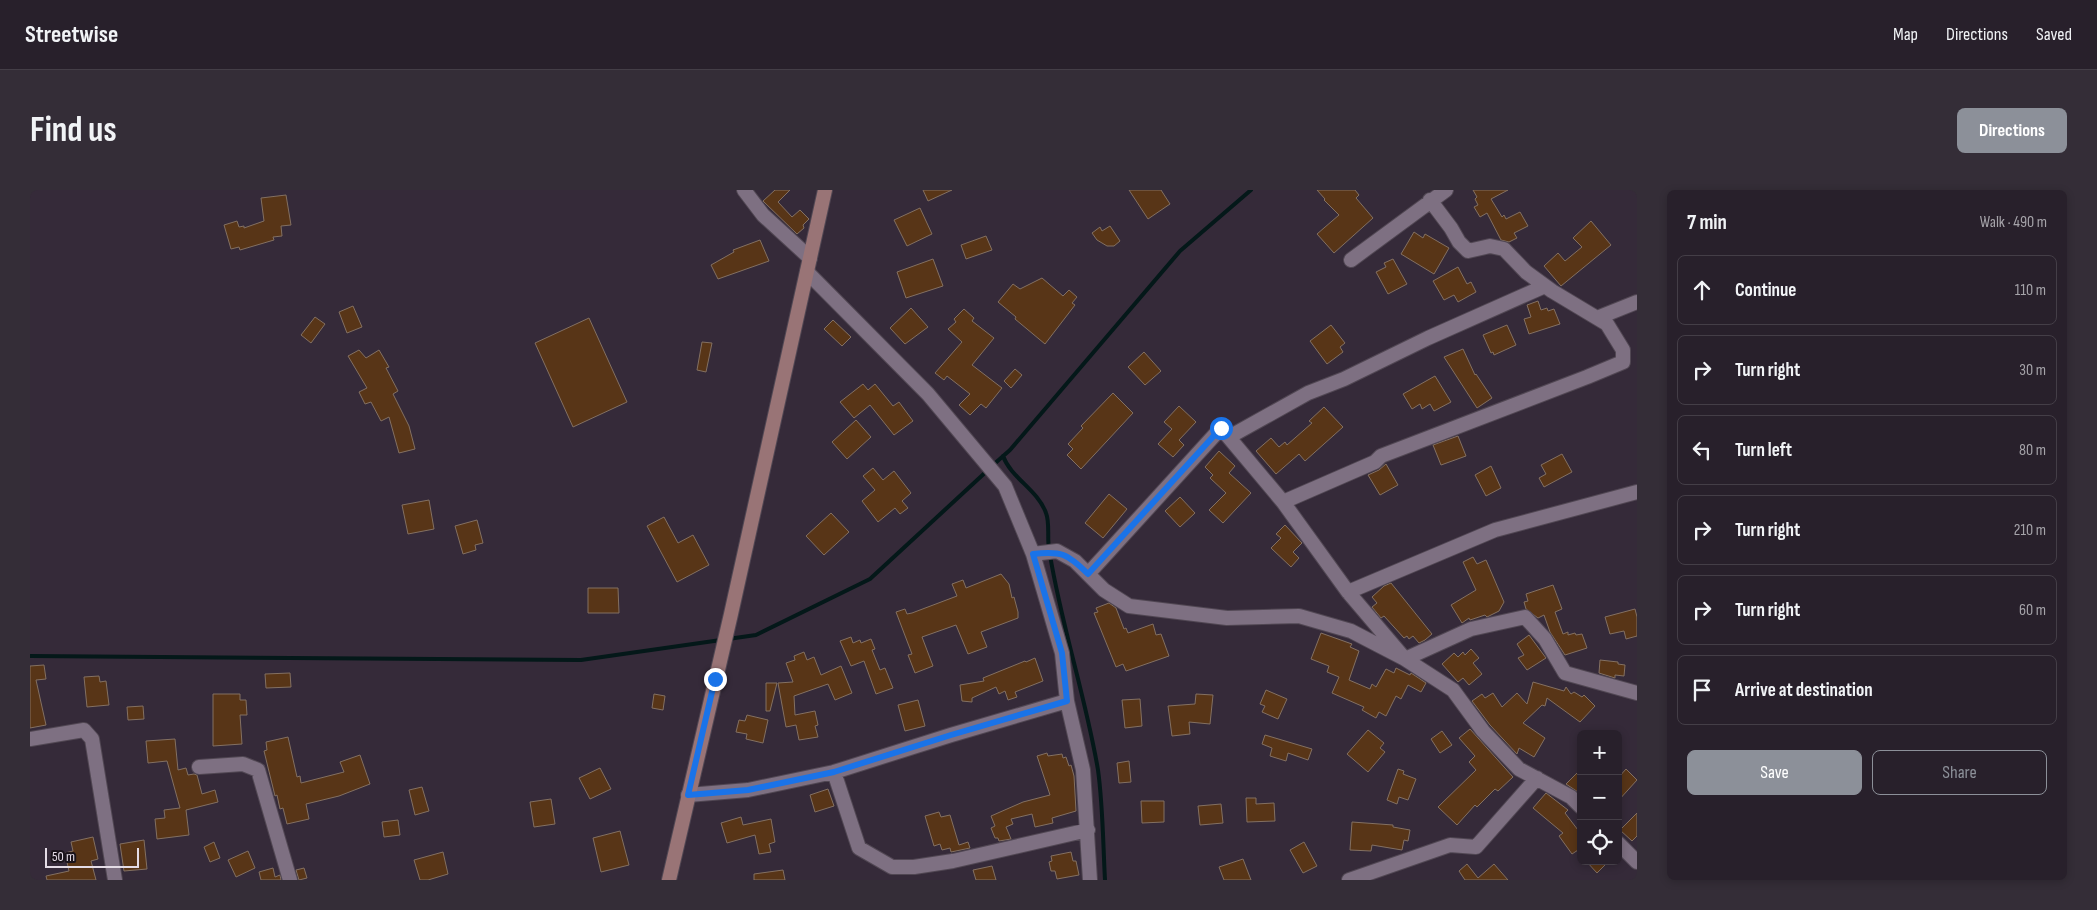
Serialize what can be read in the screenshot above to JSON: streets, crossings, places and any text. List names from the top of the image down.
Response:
{
  "scale_bar": "50 m",
  "page": {
    "header": "Streetwise",
    "nav": ["Map", "Directions", "Saved"],
    "buttons": [
      "Directions",
      ["Save", "Share"]
    ],
    "title": "Find us",
    "heading": ["7 min", "Walk · 490 m"],
    "list": [
      ["Continue", "110 m"],
      ["Turn right", "30 m"],
      ["Turn left", "80 m"],
      ["Turn right", "210 m"],
      ["Turn right", "60 m"],
      "Arrive at destination"
    ],
    "map_buttons": ["+", "−"],
    "scale": "50 m"
  }
}
